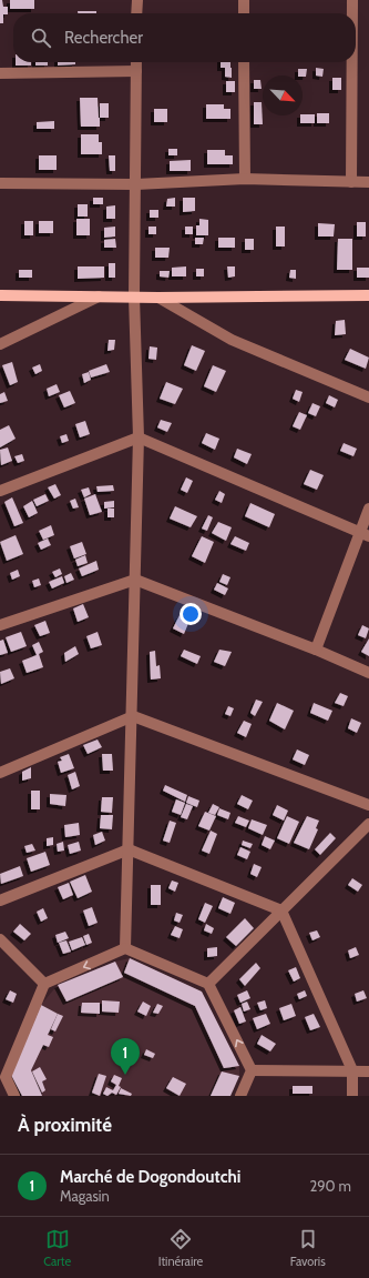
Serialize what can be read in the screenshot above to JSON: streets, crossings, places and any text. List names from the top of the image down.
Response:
{
  "north": "bottom right",
  "page": {
    "search": "Rechercher",
    "pins": "1",
    "heading": "À proximité",
    "list": [
      {
        "mark": "1",
        "name": "Marché de Dogondoutchi",
        "note": "Magasin",
        "value": "290 m"
      }
    ],
    "nav": ["Carte", "Itinéraire", "Favoris"]
  }
}
